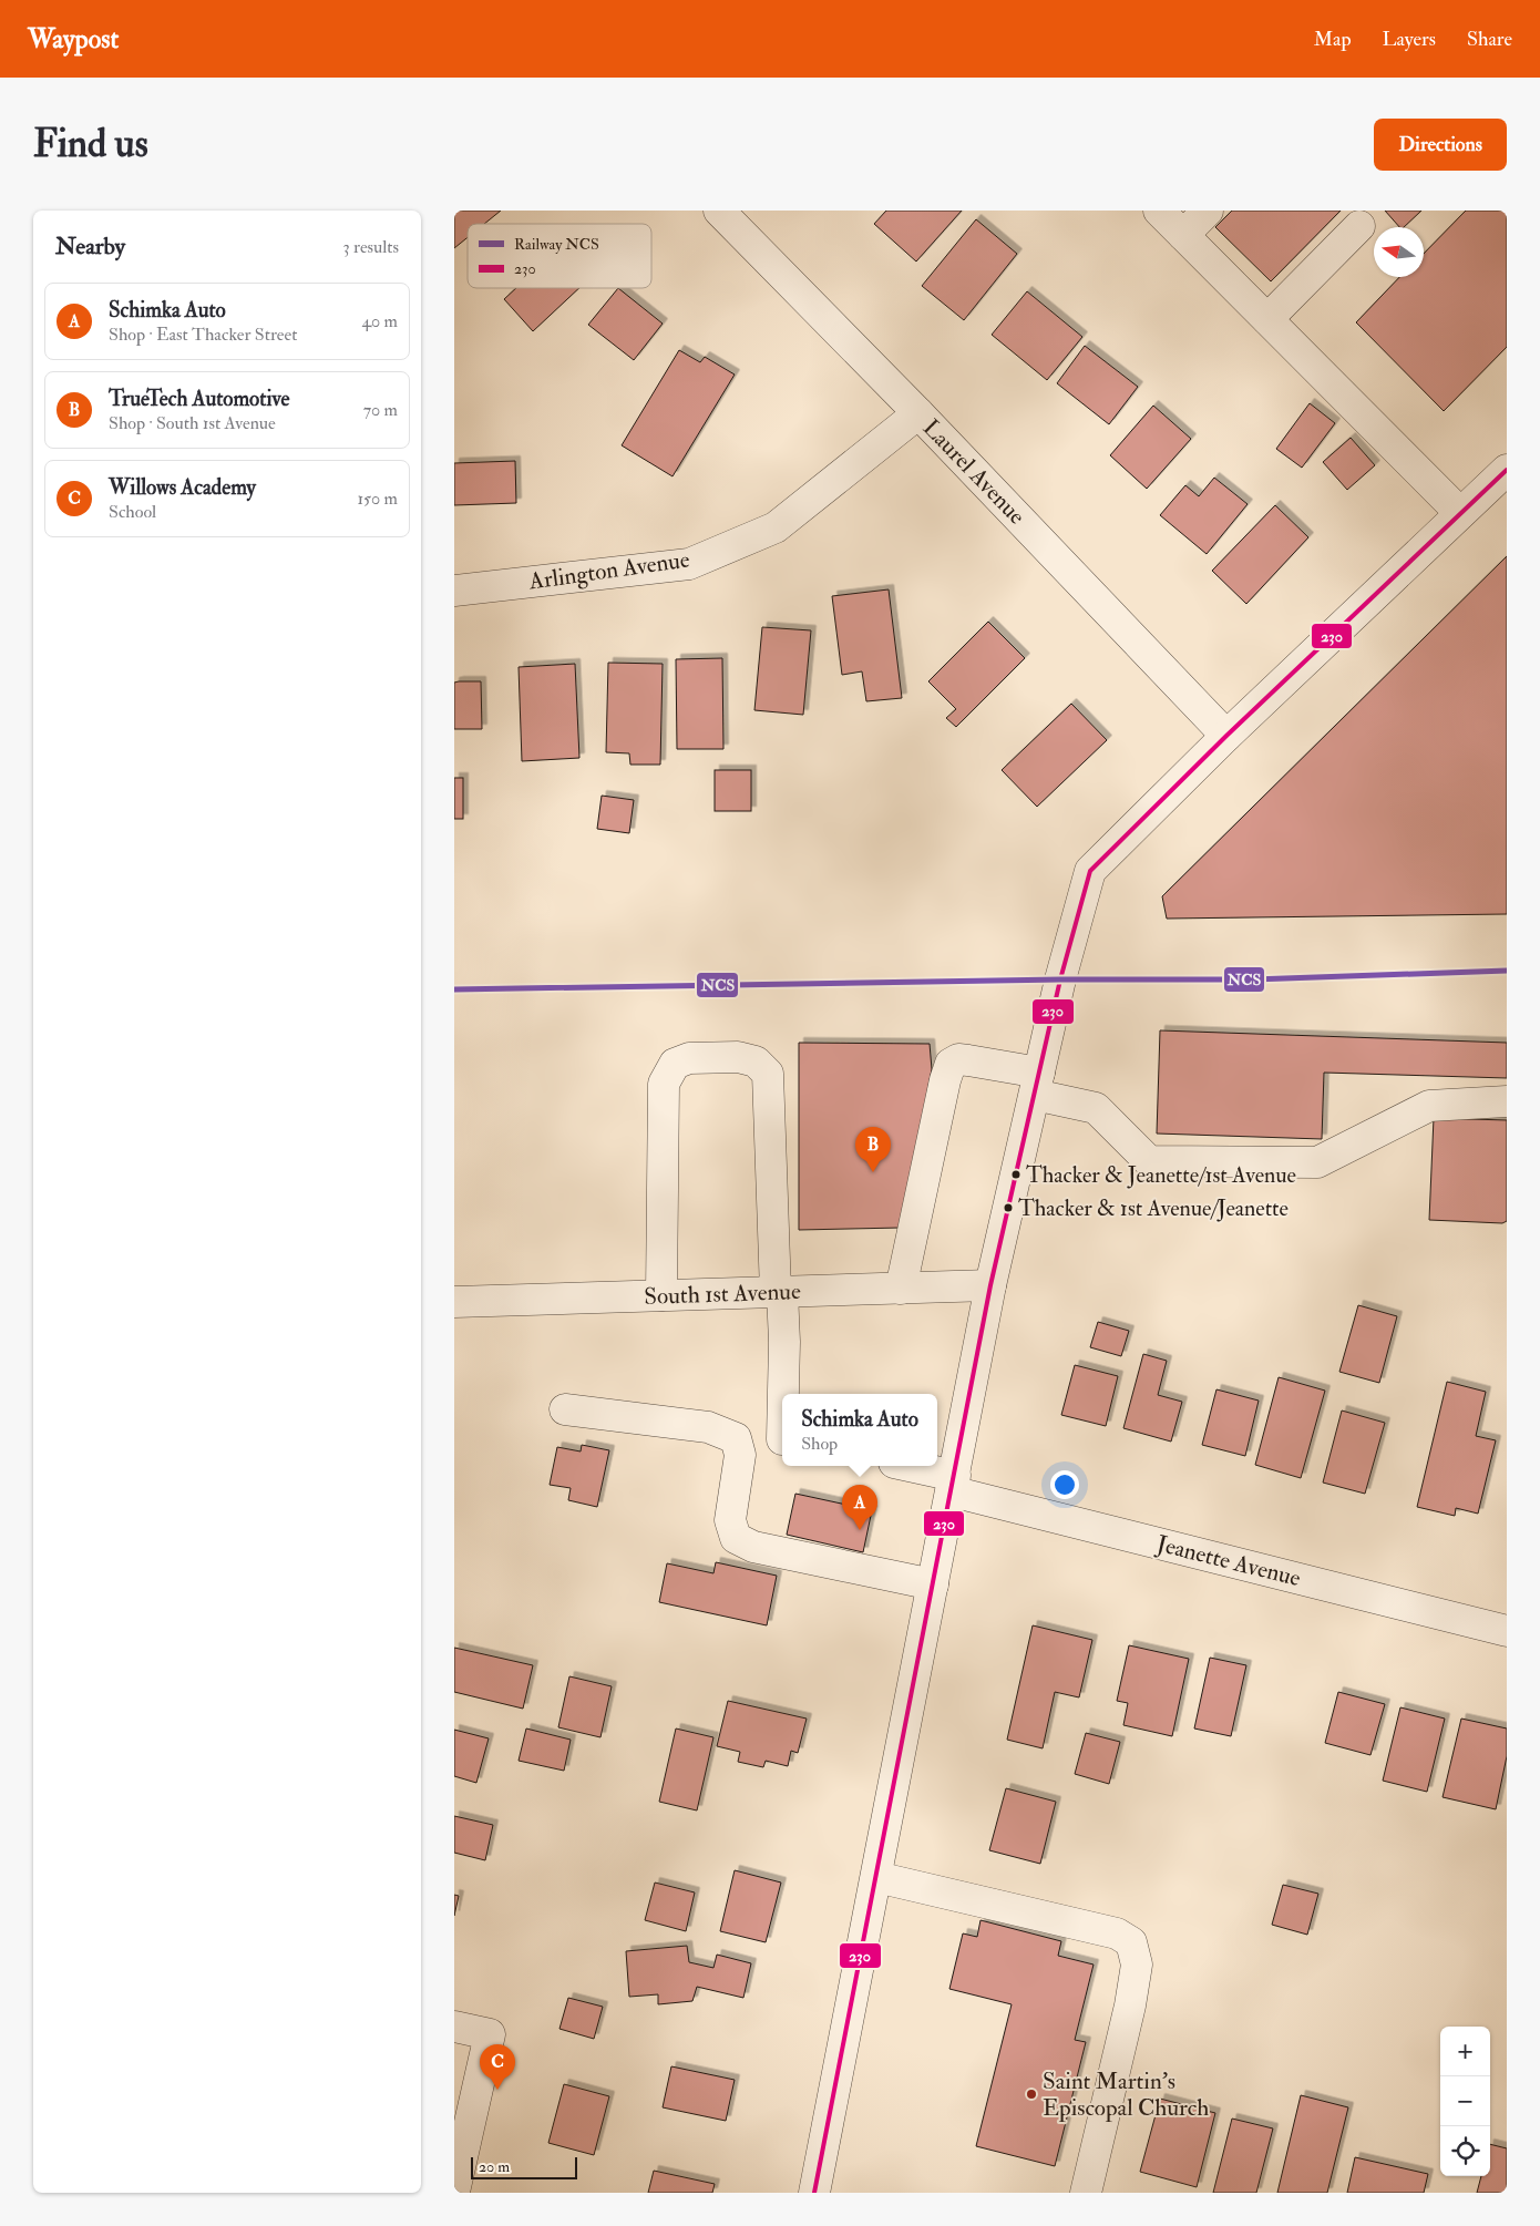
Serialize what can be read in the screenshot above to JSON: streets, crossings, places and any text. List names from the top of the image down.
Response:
{
  "streets": {
    "street": [
      "Laurel Avenue",
      "Arlington Avenue",
      "South 1st Avenue",
      "Jeanette Avenue"
    ]
  },
  "crossings": [
    ["Laurel Avenue", "Arlington Avenue"]
  ],
  "places": ["Thacker & Jeanette/1st Avenue", "Thacker & 1st Avenue/Jeanette", "Saint Martin's Episcopal Church"],
  "lines": ["transit line 230", "rail line NCS"],
  "legend": ["Railway NCS", "230"],
  "scale_bar": "20 m",
  "north": "left",
  "page": {
    "header": "Waypost",
    "nav": ["Map", "Layers", "Share"],
    "buttons": "Directions",
    "title": "Find us",
    "heading": ["Nearby", "3 results"],
    "list": [
      {
        "mark": "A",
        "name": "Schimka Auto",
        "note": "Shop · East Thacker Street",
        "value": "40 m"
      },
      {
        "mark": "B",
        "name": "TrueTech Automotive",
        "note": "Shop · South 1st Avenue",
        "value": "70 m"
      },
      {
        "mark": "C",
        "name": "Willows Academy",
        "note": "School",
        "value": "150 m"
      }
    ],
    "pins": ["B", "A", "C"],
    "popup": ["Schimka Auto", "Shop"],
    "map_buttons": ["+", "−"],
    "scale": "20 m"
  }
}
